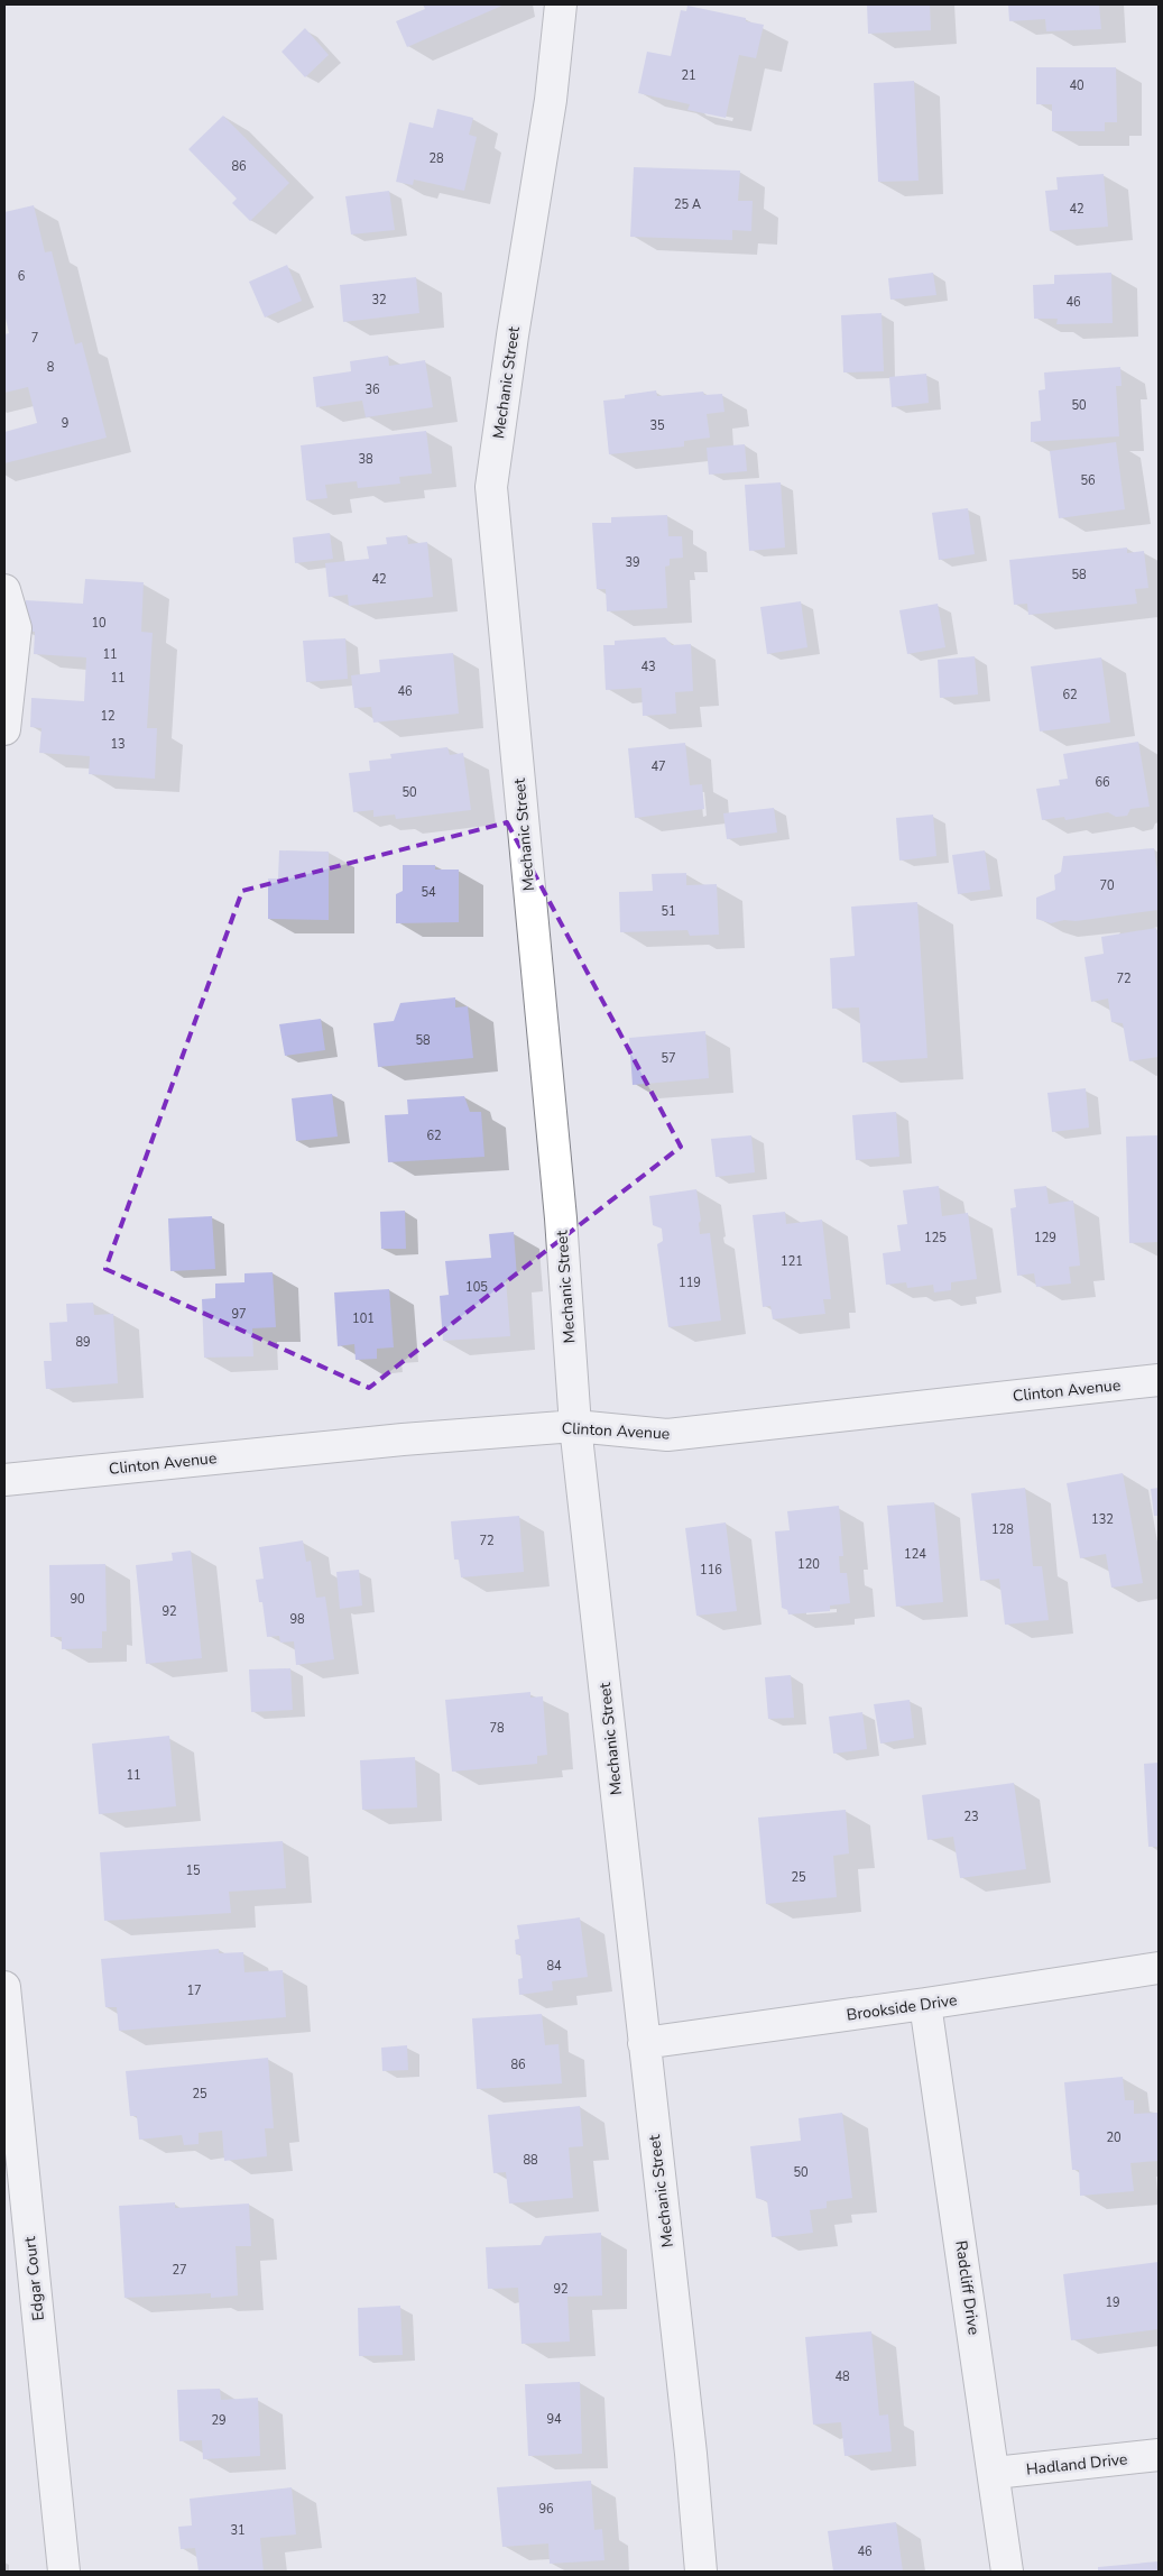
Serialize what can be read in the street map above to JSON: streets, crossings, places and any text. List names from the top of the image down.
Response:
{
  "streets": {
    "street": [
      "Mechanic Street",
      "Clinton Avenue",
      "Brookside Drive",
      "Edgar Court",
      "Radcliff Drive",
      "Hadland Drive"
    ]
  },
  "crossings": [
    ["Mechanic Street", "Clinton Avenue"],
    ["Mechanic Street", "Brookside Drive"],
    ["Brookside Drive", "Radcliff Drive"],
    ["Radcliff Drive", "Hadland Drive"]
  ],
  "house_numbers": [
    "21",
    "40",
    "28",
    "86",
    "25 A",
    "42",
    "6",
    "32",
    "46",
    "7",
    "8",
    "36",
    "50",
    "9",
    "35",
    "38",
    "56",
    "39",
    "58",
    "42",
    "10",
    "11",
    "43",
    "11",
    "46",
    "62",
    "12",
    "13",
    "47",
    "66",
    "50",
    "70",
    "54",
    "51",
    "72",
    "58",
    "57",
    "62",
    "125",
    "129",
    "121",
    "119",
    "105",
    "97",
    "101",
    "89",
    "132",
    "128",
    "72",
    "124",
    "120",
    "116",
    "90",
    "92",
    "98",
    "78",
    "11",
    "23",
    "15",
    "25",
    "84",
    "17",
    "86",
    "25",
    "20",
    "88",
    "50",
    "27",
    "92",
    "19",
    "48",
    "94",
    "29",
    "96",
    "31",
    "46"
  ]
}
